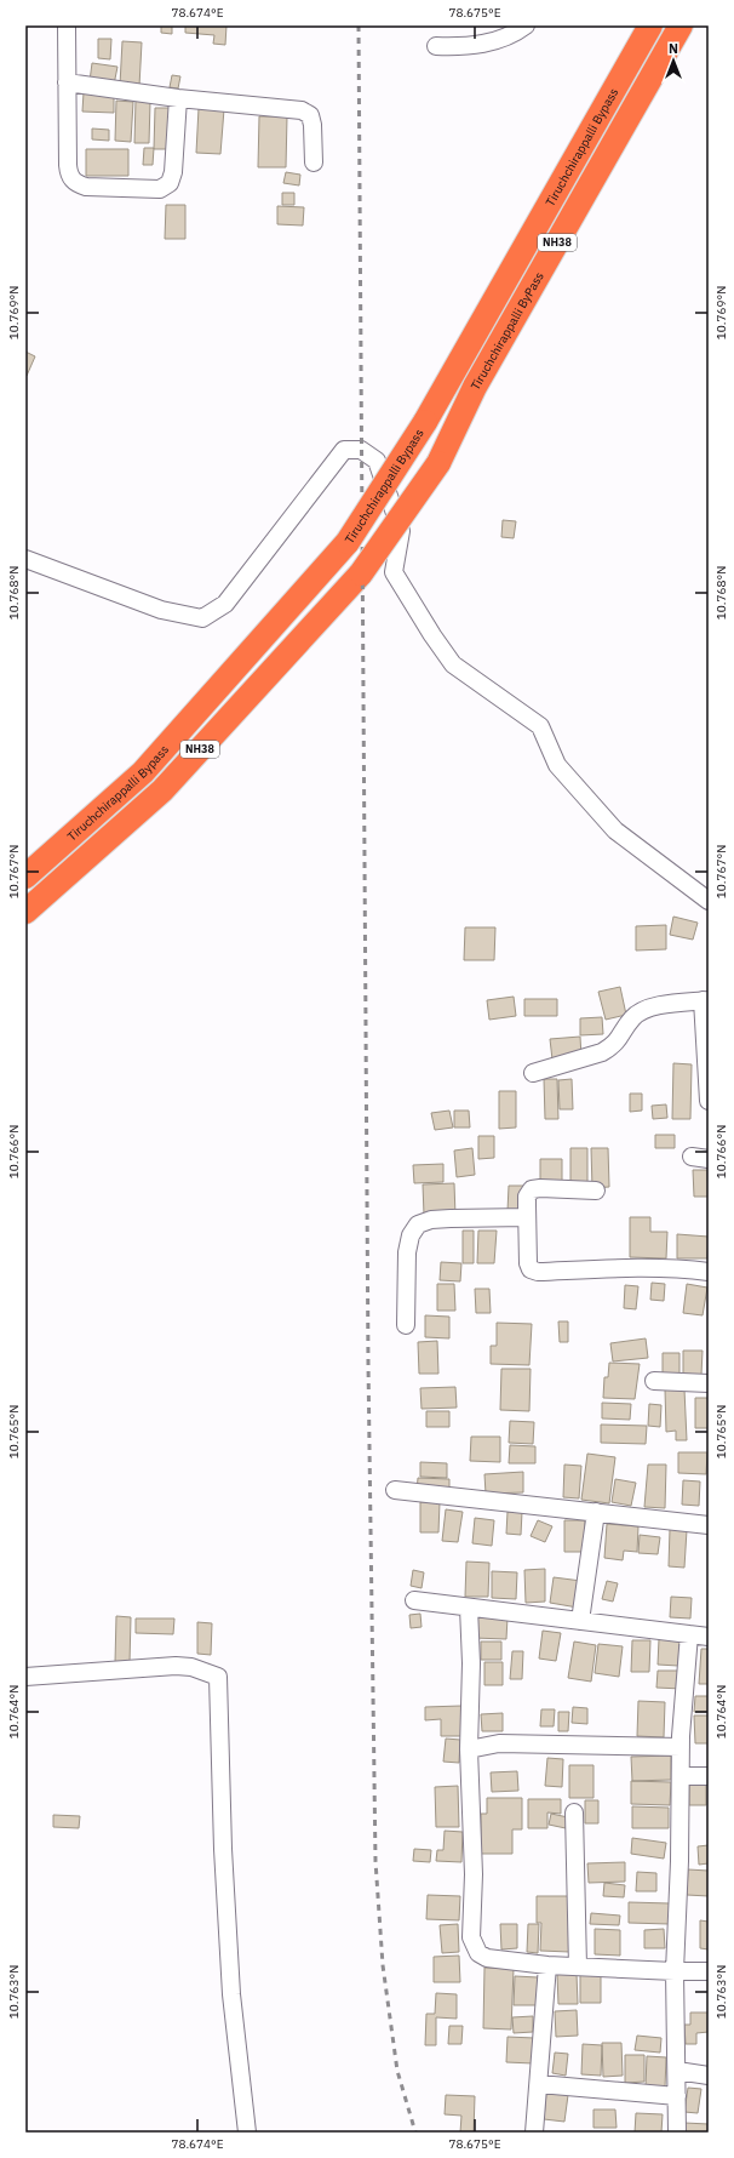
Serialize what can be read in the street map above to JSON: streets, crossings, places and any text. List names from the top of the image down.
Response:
{
  "streets": {
    "highway": ["Tiruchchirappalli Bypass", "NH38", "Tiruchchirappalli ByPass"]
  },
  "north": "top",
  "coordinates": [
    "78.674°E",
    "78.675°E",
    "10.769°N",
    "10.768°N",
    "10.767°N",
    "10.766°N",
    "10.765°N",
    "10.764°N",
    "10.763°N"
  ]
}
